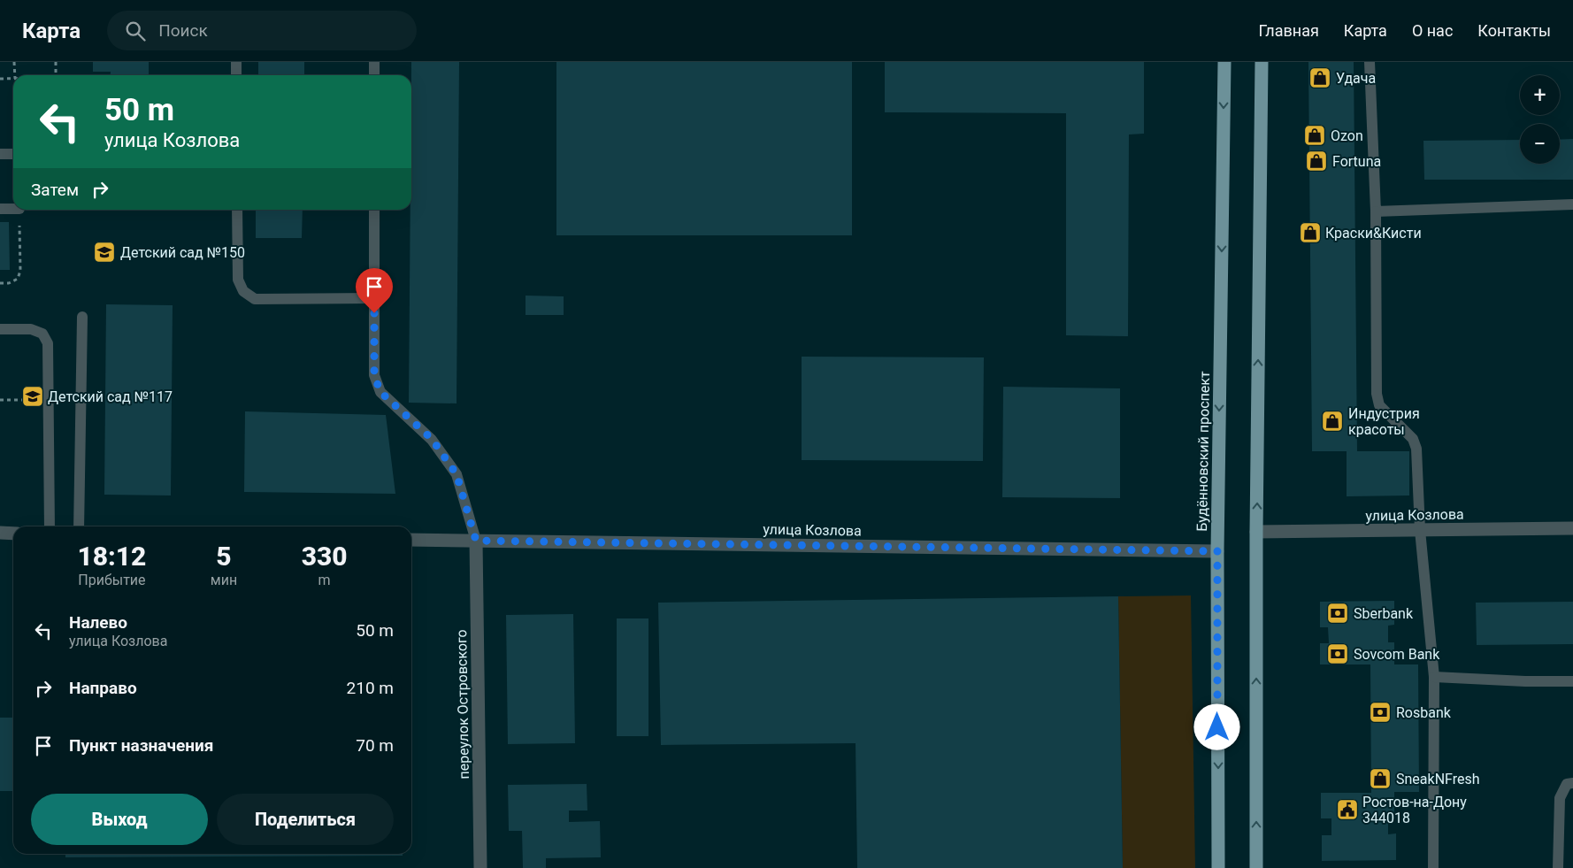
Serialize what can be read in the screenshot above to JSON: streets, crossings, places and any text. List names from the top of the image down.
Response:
{
  "streets": {
    "main road": ["Будённовский проспект"],
    "street": ["улица Козлова", "переулок Островского"]
  },
  "crossings": [
    ["Будённовский проспект", "улица Козлова"],
    ["улица Козлова", "переулок Островского"]
  ],
  "places": {
    "shop": [
      "Удача",
      "Ozon",
      "Fortuna",
      "Краски&Кисти",
      "Индустрия красоты",
      "SneakNFresh"
    ],
    "school or university": ["Детский сад №150", "Детский сад №117"],
    "bank": ["Sberbank", "Sovcom Bank", "Rosbank"],
    "public building": ["Ростов-на-Дону 344018"]
  },
  "page": {
    "header": "Карта",
    "search": "Поиск",
    "nav": [
      "Главная",
      "Карта",
      "О нас",
      "Контакты"
    ],
    "map_buttons": ["+", "−"],
    "turn": ["50 m", "улица Козлова"],
    "then": "Затем",
    "eta": [
      "18:12",
      "Прибытие",
      "5",
      "мин",
      "330",
      "m"
    ],
    "list": [
      {
        "name": "Налево",
        "note": "улица Козлова",
        "value": "50 m"
      },
      {
        "name": "Направо",
        "value": "210 m"
      },
      {
        "name": "Пункт назначения",
        "value": "70 m"
      }
    ],
    "buttons": ["Выход", "Поделиться"]
  }
}
